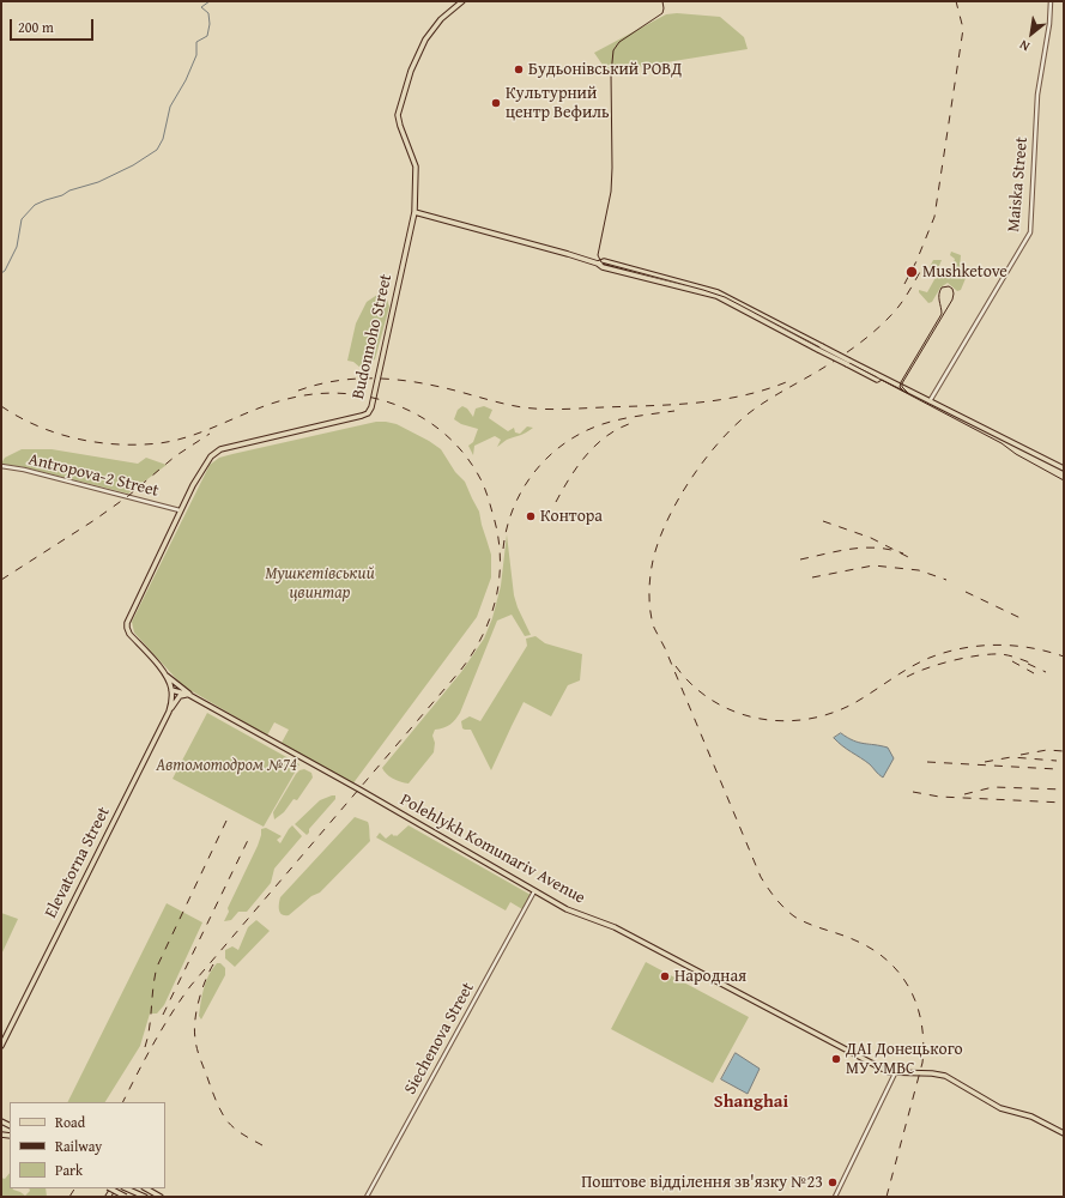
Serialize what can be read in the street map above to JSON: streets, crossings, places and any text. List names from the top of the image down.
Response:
{
  "streets": {
    "main road": ["Budonnoho Street", "Polehlykh Komunariv Avenue", "Elevatorna Street"],
    "street": ["Maiska Street", "Antropova-2 Street", "Siechenova Street"]
  },
  "crossings": [
    ["Budonnoho Street", "Antropova-2 Street"],
    ["Budonnoho Street", "Polehlykh Komunariv Avenue"],
    ["Budonnoho Street", "Elevatorna Street"],
    ["Polehlykh Komunariv Avenue", "Elevatorna Street"],
    ["Polehlykh Komunariv Avenue", "Siechenova Street"]
  ],
  "districts": ["Shanghai"],
  "parks": ["Мушкетівський цвинтар", "Автомотодром №74"],
  "places": [
    "Будьонівський РОВД",
    "Культурний центр Вефиль",
    "Mushketove",
    "Контора",
    "Народная",
    "ДАІ Донецького МУ УМВС",
    "Поштове відділення зв'язку №23"
  ],
  "legend": ["Road", "Railway", "Park"],
  "scale_bar": "200 m",
  "north": "bottom left"
}
